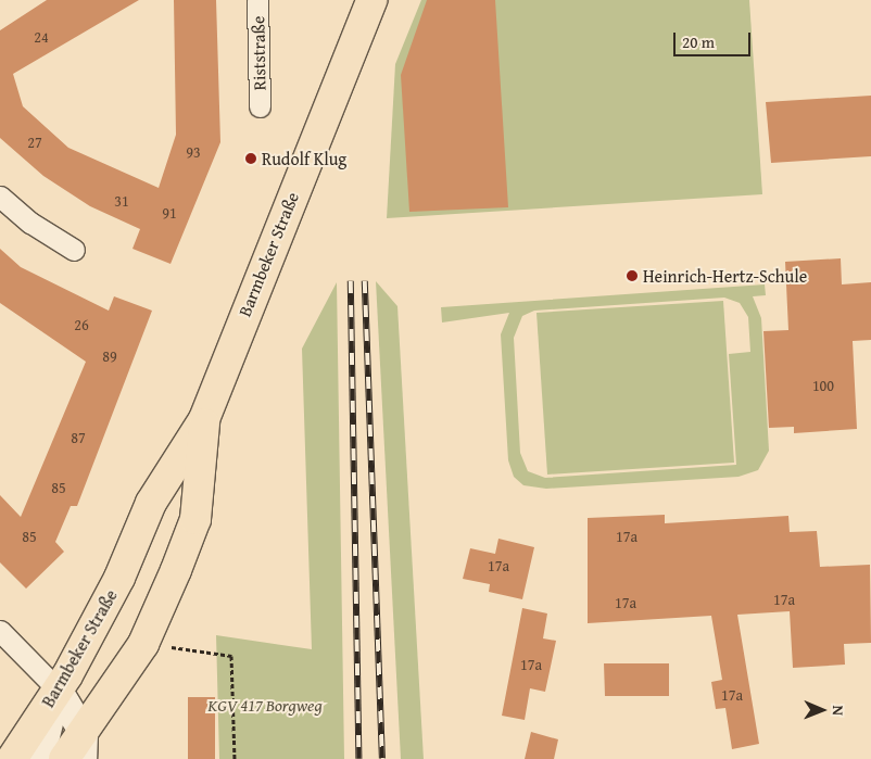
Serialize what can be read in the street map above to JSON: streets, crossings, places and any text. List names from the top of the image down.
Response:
{
  "streets": {
    "main road": ["Barmbeker Straße"],
    "street": ["Riststraße"]
  },
  "parks": ["KGV 417 Borgweg"],
  "places": ["Rudolf Klug", "Heinrich-Hertz-Schule"],
  "house_numbers": [
    "24",
    "27",
    "93",
    "31",
    "91",
    "26",
    "89",
    "100",
    "87",
    "85",
    "85",
    "17a",
    "17a",
    "17a",
    "17a",
    "17a",
    "17a"
  ],
  "scale_bar": "20 m",
  "north": "right"
}
